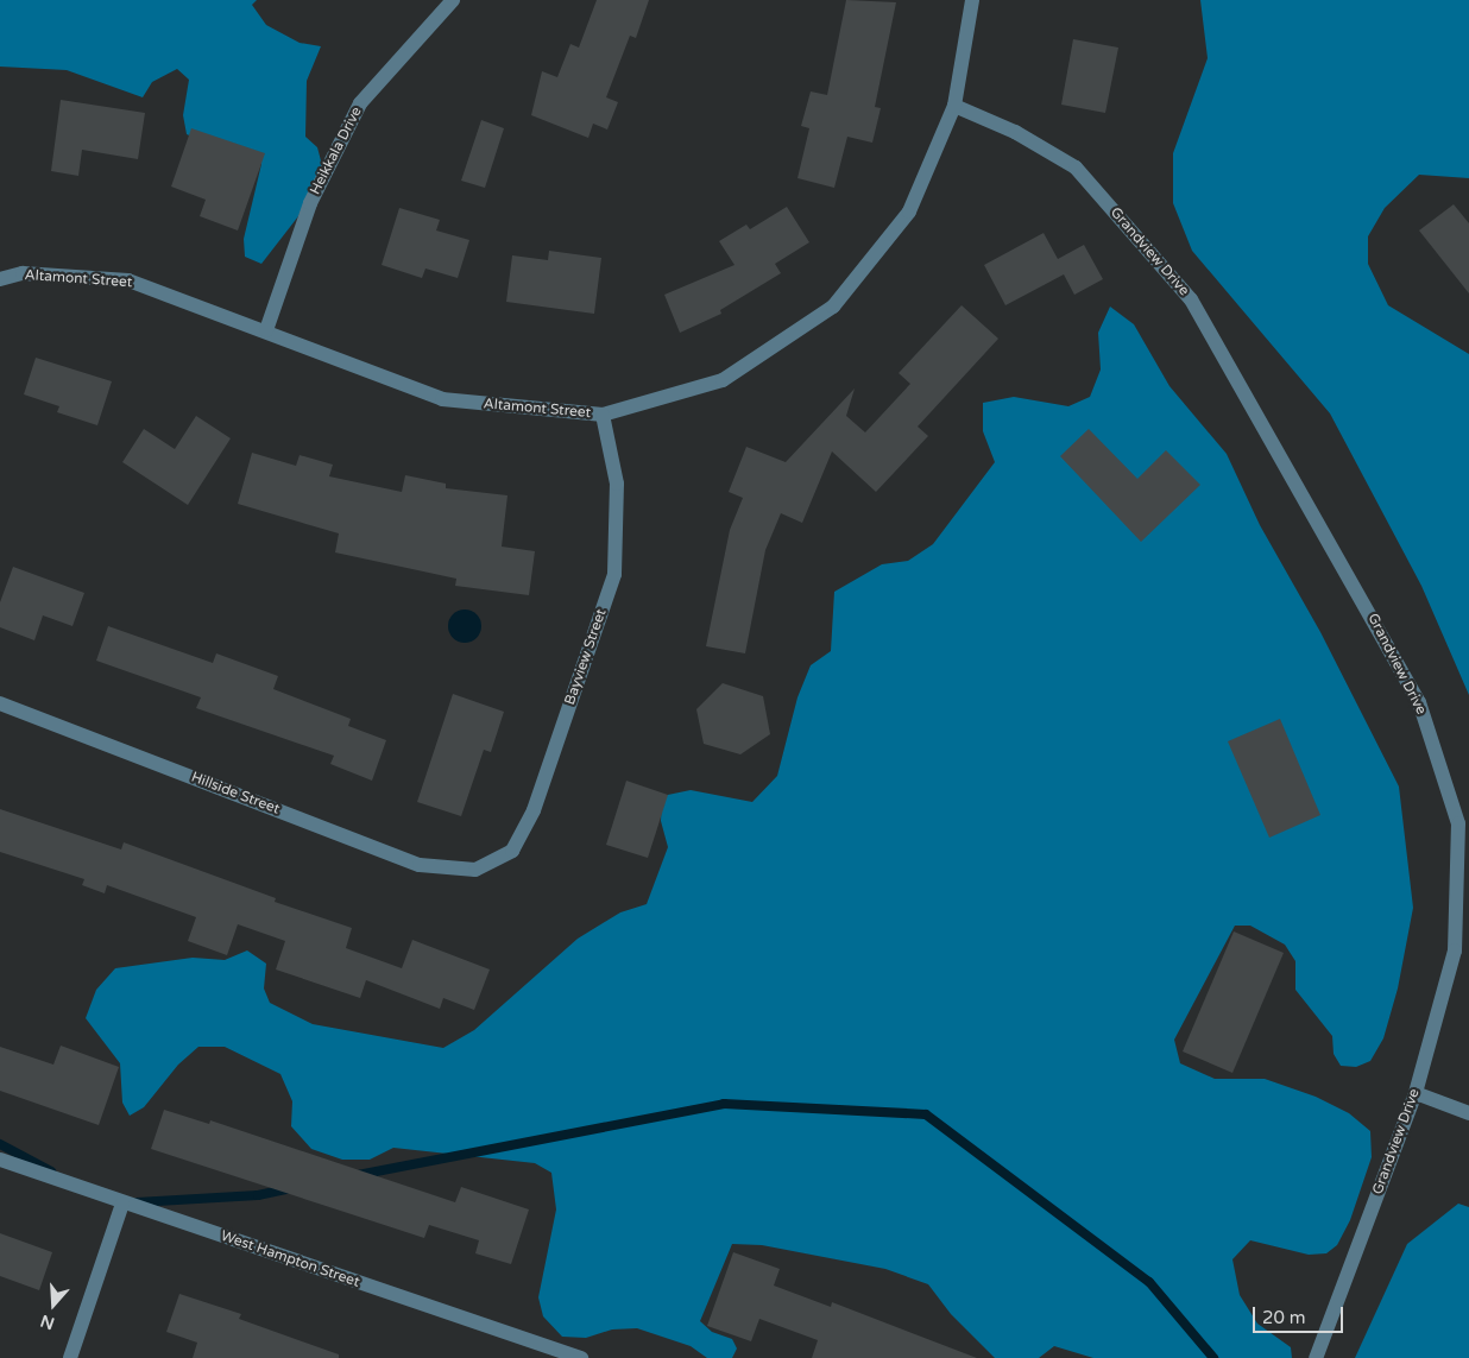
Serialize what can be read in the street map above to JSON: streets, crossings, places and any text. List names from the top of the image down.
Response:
{
  "streets": {
    "street": [
      "Heikkala Drive",
      "Grandview Drive",
      "Altamont Street",
      "Bayview Street",
      "Hillside Street",
      "West Hampton Street"
    ]
  },
  "crossings": [
    ["Heikkala Drive", "Altamont Street"],
    ["Grandview Drive", "Altamont Street"],
    ["Altamont Street", "Bayview Street"],
    ["Bayview Street", "Hillside Street"]
  ],
  "scale_bar": "20 m",
  "north": "bottom"
}
